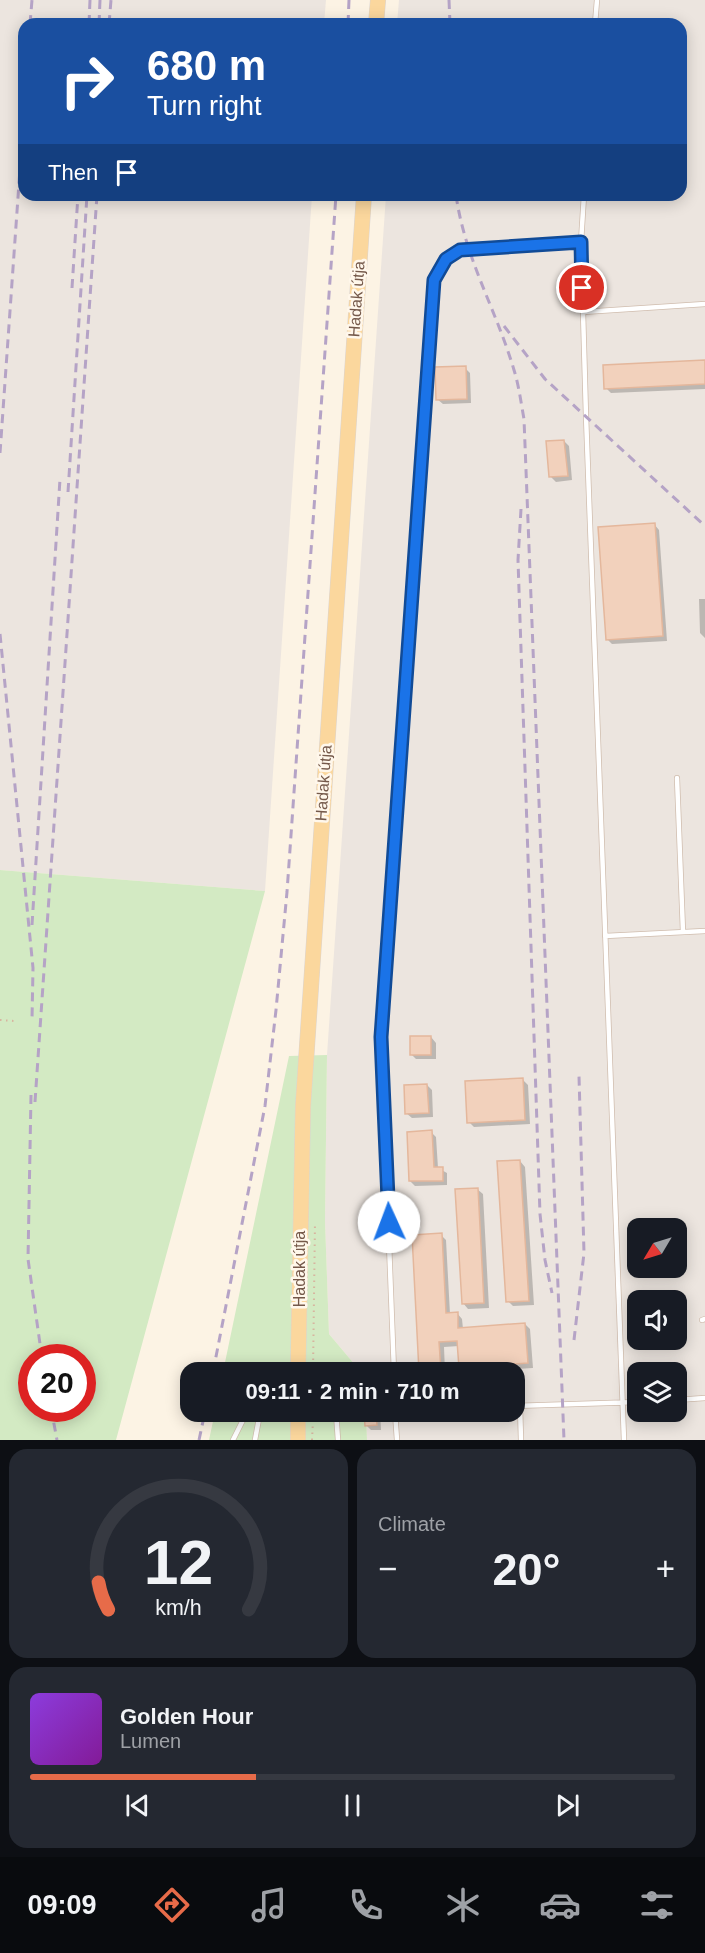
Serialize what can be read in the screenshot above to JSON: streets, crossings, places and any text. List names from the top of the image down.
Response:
{
  "streets": {
    "main road": ["Hadak útja"]
  },
  "north": "bottom left",
  "page": {
    "turn": ["680 m", "Turn right"],
    "then": "Then",
    "limit": "20",
    "trip": "09:11 · 2 min · 710 m",
    "tile": "Climate",
    "heat": ["−", "20°", "+"],
    "song": ["Golden Hour", "Lumen"],
    "tabs": "09:09",
    "gauge": ["12", "km/h"]
  }
}
